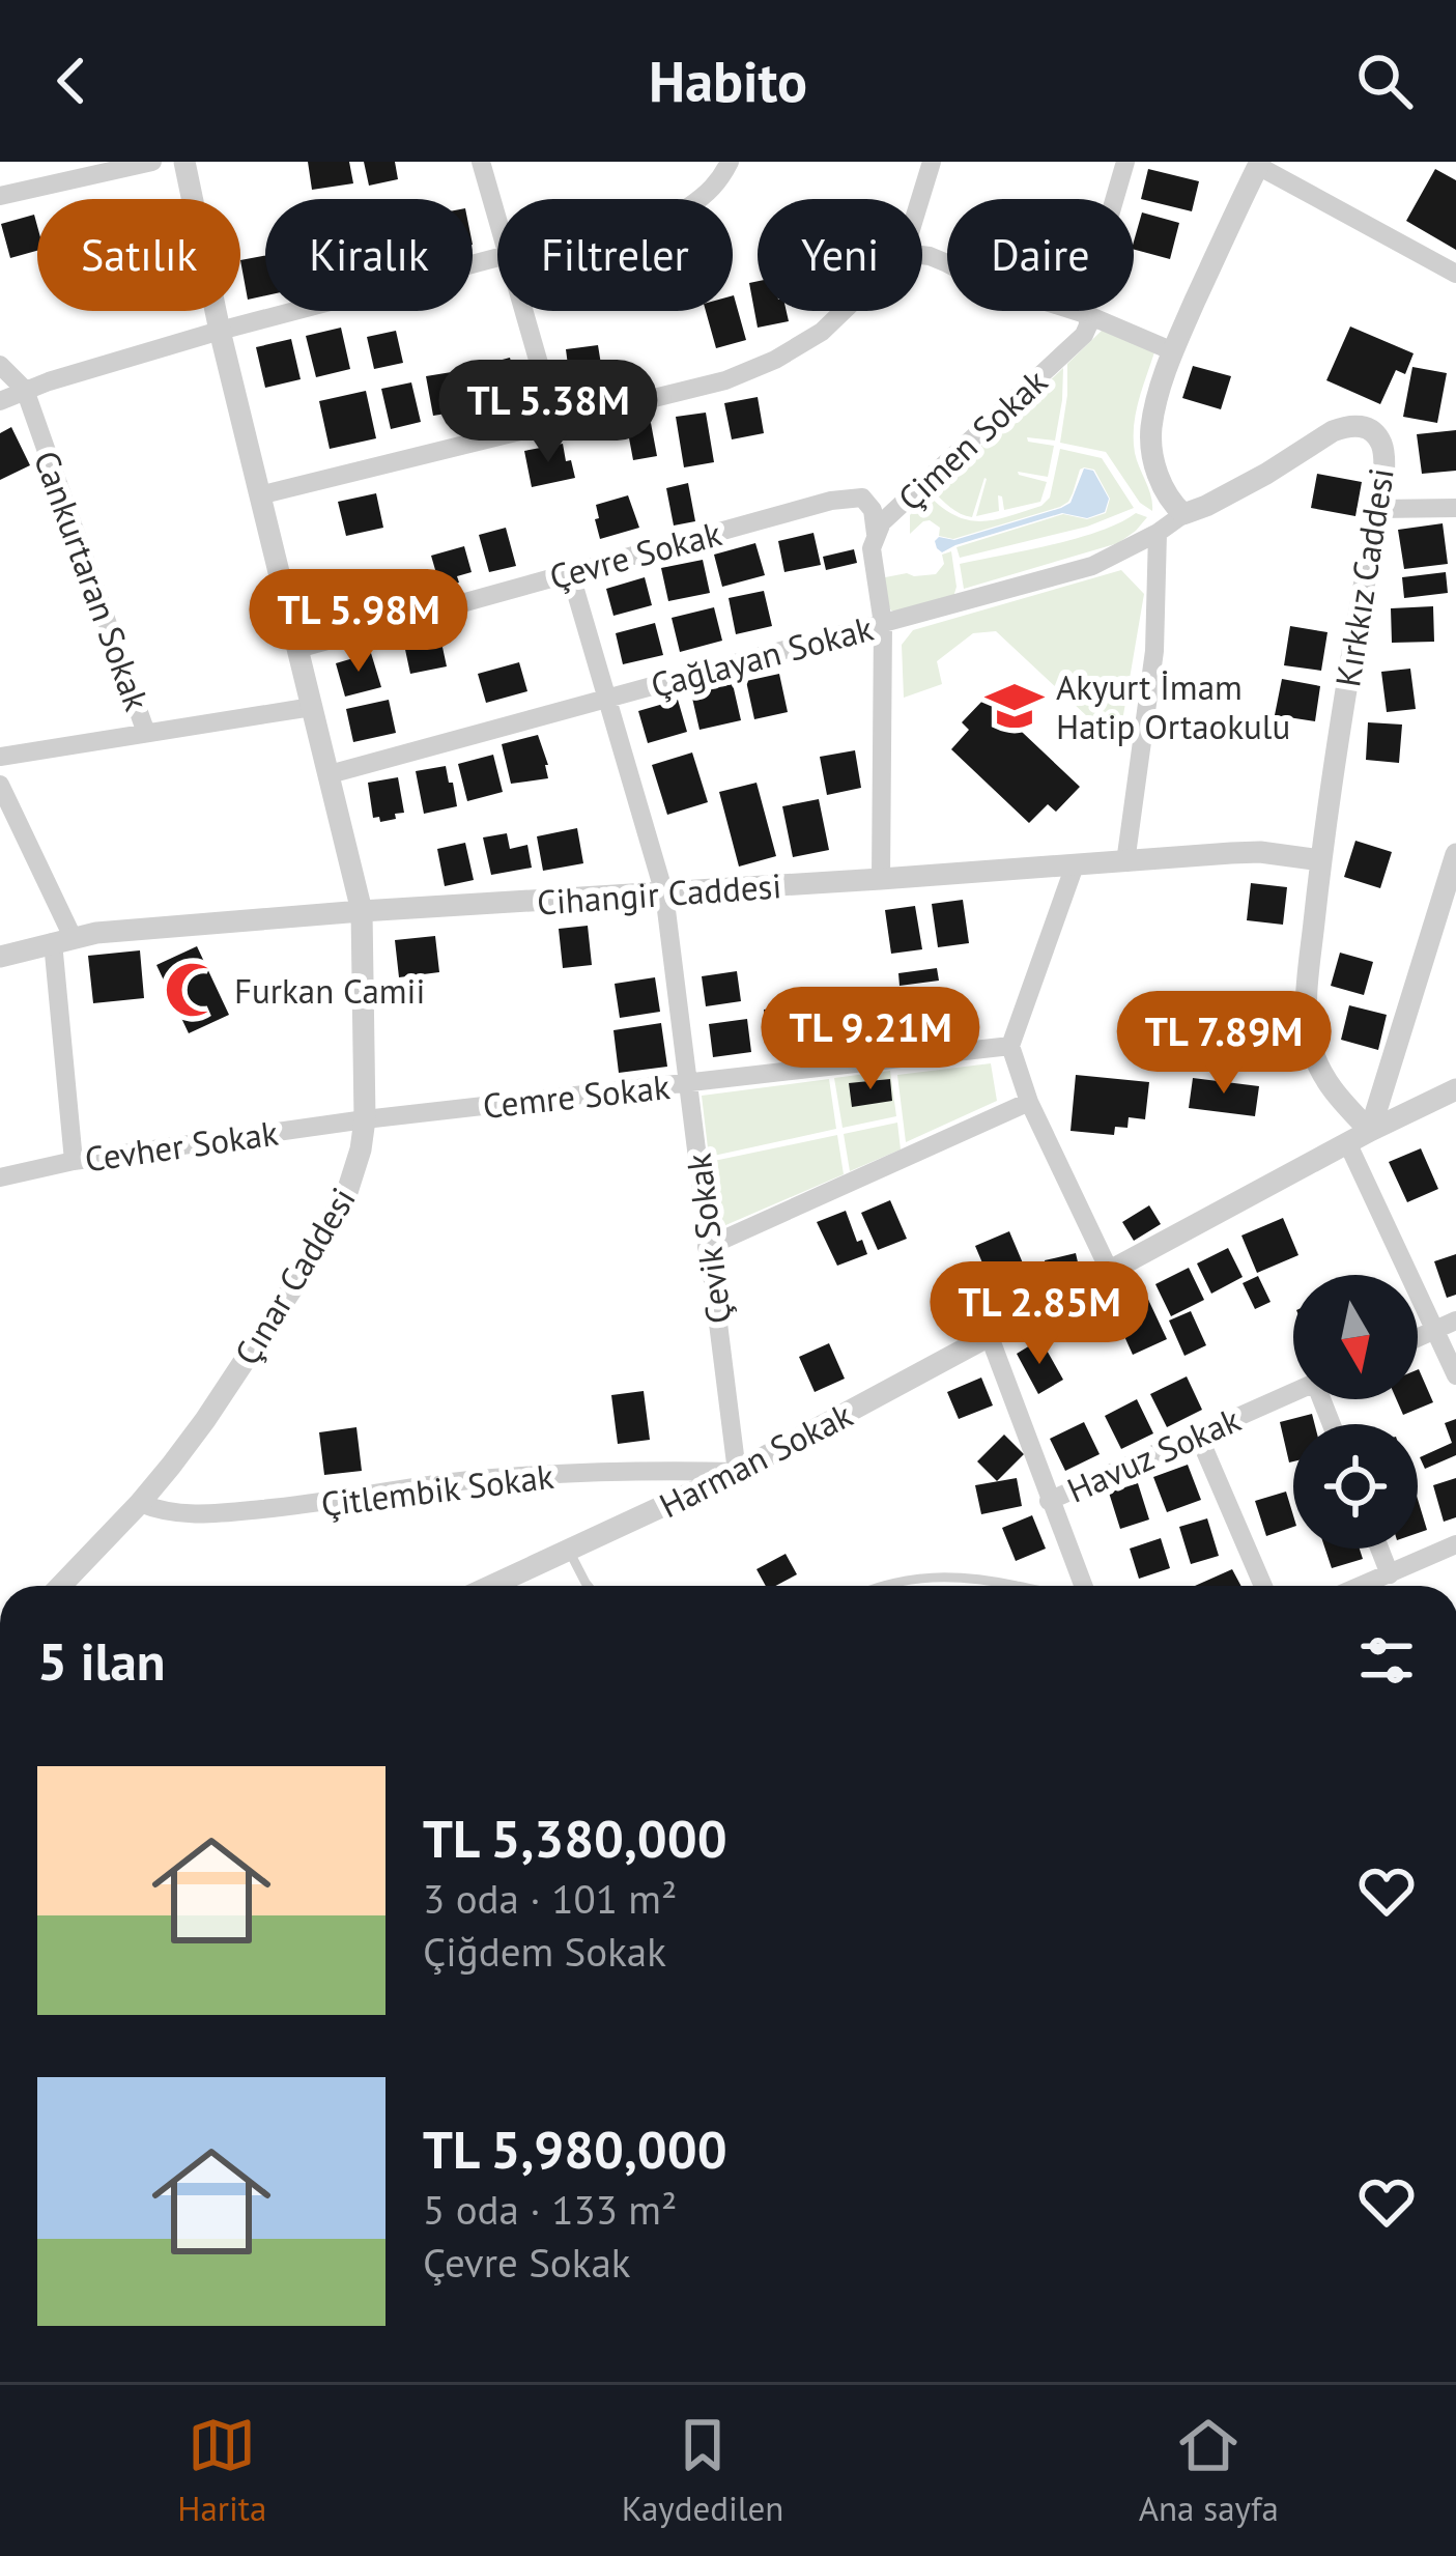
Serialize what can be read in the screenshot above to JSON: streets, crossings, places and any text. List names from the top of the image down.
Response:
{
  "streets": {
    "street": [
      "Çimen Sokak",
      "Çevre Sokak",
      "Kırkkız Caddesi",
      "Cankurtaran Sokak",
      "Çağlayan Sokak",
      "Cihangir Caddesi",
      "Cemre Sokak",
      "Cevher Sokak",
      "Çevik Sokak",
      "Çınar Caddesi",
      "Havuz Sokak",
      "Harman Sokak",
      "Çitlembik Sokak"
    ]
  },
  "crossings": [
    ["Çimen Sokak", "Çevre Sokak"],
    ["Çimen Sokak", "Çağlayan Sokak"],
    ["Çimen Sokak", "Cihangir Caddesi"],
    ["Çevre Sokak", "Çevik Sokak"],
    ["Çevre Sokak", "Çınar Caddesi"],
    ["Kırkkız Caddesi", "Çağlayan Sokak"],
    ["Kırkkız Caddesi", "Cihangir Caddesi"],
    ["Kırkkız Caddesi", "Harman Sokak"],
    ["Çağlayan Sokak", "Çevik Sokak"],
    ["Çağlayan Sokak", "Çınar Caddesi"],
    ["Cihangir Caddesi", "Çevik Sokak"],
    ["Cihangir Caddesi", "Çınar Caddesi"],
    ["Cemre Sokak", "Cevher Sokak"],
    ["Cemre Sokak", "Çevik Sokak"],
    ["Cemre Sokak", "Çınar Caddesi"],
    ["Cevher Sokak", "Çınar Caddesi"],
    ["Çevik Sokak", "Harman Sokak"],
    ["Çevik Sokak", "Çitlembik Sokak"],
    ["Çınar Caddesi", "Çitlembik Sokak"],
    ["Harman Sokak", "Çitlembik Sokak"]
  ],
  "places": {
    "school or university": ["Akyurt İmam Hatip Ortaokulu"],
    "mosque": ["Furkan Camii"]
  },
  "north": "bottom",
  "page": {
    "header": "Habito",
    "chip": [
      "Satılık",
      "Kiralık",
      "Filtreler",
      "Yeni",
      "Daire"
    ],
    "price": [
      "TL 5.38M",
      "TL 5.98M",
      "TL 9.21M",
      "TL 7.89M",
      "TL 2.85M"
    ],
    "heading": "5 ilan",
    "list": [
      {
        "name": "TL 5,380,000",
        "note": "3 oda · 101 m² · Çiğdem Sokak"
      },
      {
        "name": "TL 5,980,000",
        "note": "5 oda · 133 m² · Çevre Sokak"
      }
    ],
    "tabs": ["Harita", "Kaydedilen", "Ana sayfa"]
  }
}
